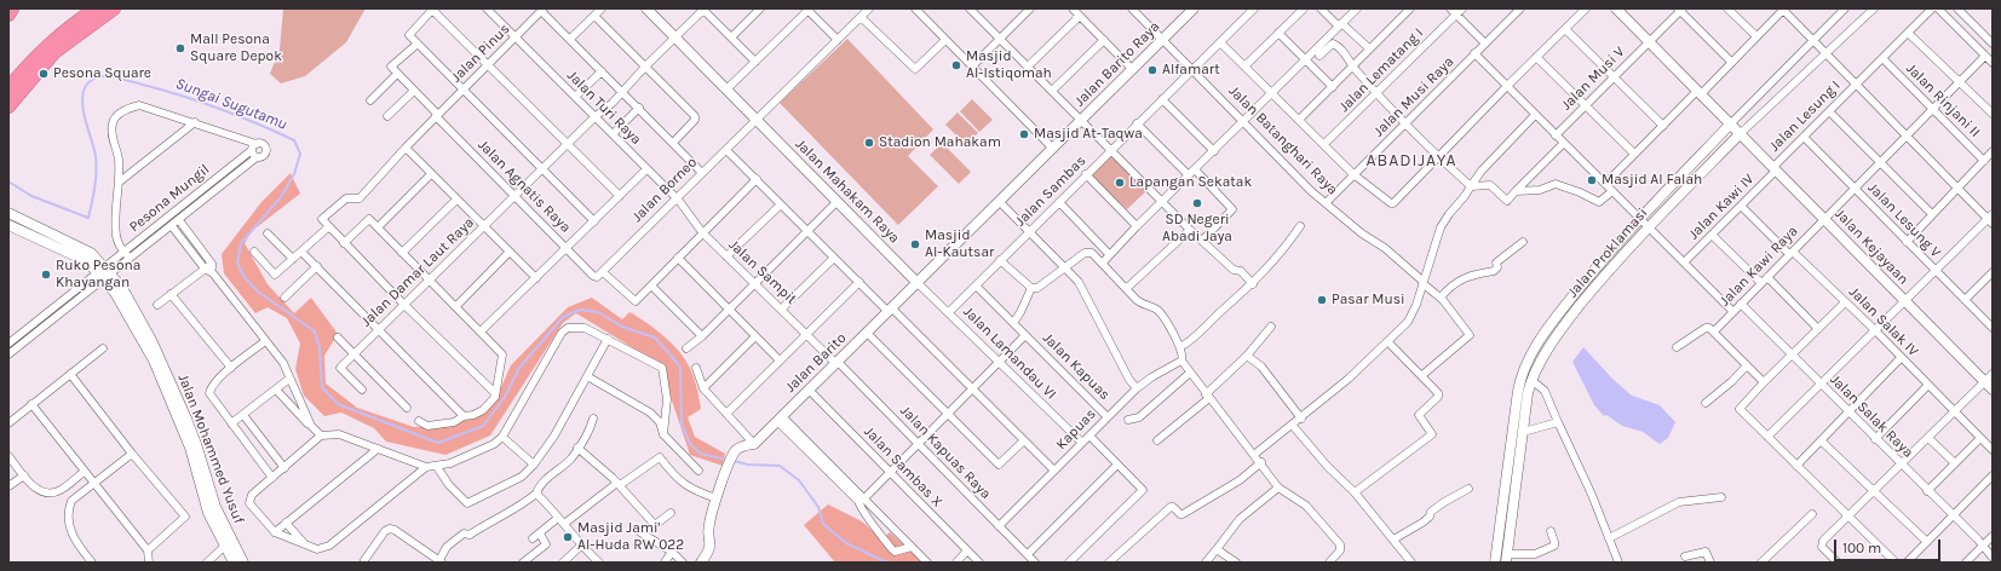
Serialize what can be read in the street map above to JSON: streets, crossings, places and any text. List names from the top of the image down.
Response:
{
  "streets": {
    "street": [
      "Jalan Pinus",
      "Jalan Barito Raya",
      "Jalan Lematang I",
      "Jalan Musi V",
      "Jalan Musi Raya",
      "Jalan Rinjani II",
      "Jalan Turi Raya",
      "Jalan Lesung I",
      "Jalan Batanghari Raya",
      "Jalan Agnatis Raya",
      "Jalan Borneo",
      "Jalan Mahakam Raya",
      "Jalan Sambas",
      "Pesona Mungil",
      "Jalan Kawi IV",
      "Jalan Lesung V",
      "Jalan Kejayaan",
      "Jalan Proklamasi",
      "Jalan Kawi Raya",
      "Jalan Damar Laut Raya",
      "Jalan Sampit",
      "Jalan Salak IV",
      "Jalan Lamandau VI",
      "Jalan Barito",
      "Jalan Kapuas",
      "Jalan Salak Raya",
      "Kapuas",
      "Jalan Mohammed Yusuf",
      "Jalan Kapuas Raya",
      "Jalan Sambas X"
    ]
  },
  "crossings": [
    ["Jalan Pinus", "Jalan Turi Raya"],
    ["Jalan Pinus", "Jalan Agnatis Raya"],
    ["Jalan Barito Raya", "Jalan Batanghari Raya"],
    ["Jalan Barito Raya", "Jalan Mahakam Raya"],
    ["Jalan Barito Raya", "Jalan Lamandau VI"],
    ["Jalan Barito Raya", "Jalan Barito"],
    ["Jalan Musi V", "Jalan Kejayaan"],
    ["Jalan Musi Raya", "Jalan Batanghari Raya"],
    ["Jalan Rinjani II", "Jalan Lesung I"],
    ["Jalan Rinjani II", "Jalan Kawi Raya"],
    ["Jalan Turi Raya", "Jalan Borneo"],
    ["Jalan Turi Raya", "Jalan Damar Laut Raya"],
    ["Jalan Turi Raya", "Jalan Sampit"],
    ["Jalan Lesung I", "Jalan Kawi IV"],
    ["Jalan Lesung I", "Jalan Lesung V"],
    ["Jalan Lesung I", "Jalan Kejayaan"],
    ["Jalan Batanghari Raya", "Jalan Sambas"],
    ["Jalan Agnatis Raya", "Jalan Borneo"],
    ["Jalan Agnatis Raya", "Jalan Damar Laut Raya"],
    ["Jalan Borneo", "Jalan Mahakam Raya"],
    ["Jalan Borneo", "Jalan Sampit"],
    ["Jalan Mahakam Raya", "Jalan Damar Laut Raya"],
    ["Jalan Mahakam Raya", "Jalan Lamandau VI"],
    ["Jalan Mahakam Raya", "Jalan Barito"],
    ["Jalan Sambas", "Jalan Lamandau VI"],
    ["Jalan Sambas", "Jalan Kapuas"],
    ["Pesona Mungil", "Jalan Mohammed Yusuf"],
    ["Jalan Kawi IV", "Jalan Kejayaan"],
    ["Jalan Kawi IV", "Jalan Salak IV"],
    ["Jalan Lesung V", "Jalan Kawi Raya"],
    ["Jalan Kejayaan", "Jalan Proklamasi"],
    ["Jalan Kejayaan", "Jalan Kawi Raya"],
    ["Jalan Kawi Raya", "Jalan Salak IV"],
    ["Jalan Kawi Raya", "Jalan Salak Raya"],
    ["Jalan Sampit", "Jalan Barito"],
    ["Jalan Sampit", "Jalan Kapuas Raya"],
    ["Jalan Lamandau VI", "Jalan Barito"],
    ["Jalan Lamandau VI", "Jalan Kapuas"],
    ["Jalan Lamandau VI", "Kapuas"],
    ["Jalan Barito", "Jalan Kapuas Raya"],
    ["Jalan Barito", "Jalan Sambas X"],
    ["Jalan Kapuas", "Kapuas"],
    ["Jalan Kapuas", "Jalan Kapuas Raya"],
    ["Jalan Kapuas", "Jalan Sambas X"],
    ["Kapuas", "Jalan Kapuas Raya"]
  ],
  "districts": ["ABADIJAYA"],
  "water": ["Sungai Sugutamu"],
  "places": [
    "Mall Pesona Square Depok",
    "Masjid Al-Istiqomah",
    "Alfamart",
    "Pesona Square",
    "Masjid At-Taqwa",
    "Stadion Mahakam",
    "Masjid Al Falah",
    "Lapangan Sekatak",
    "SD Negeri Abadi Jaya",
    "Masjid Al-Kautsar",
    "Ruko Pesona Khayangan",
    "Pasar Musi",
    "Masjid Jami' Al-Huda RW 022"
  ],
  "scale_bar": "100 m"
}
